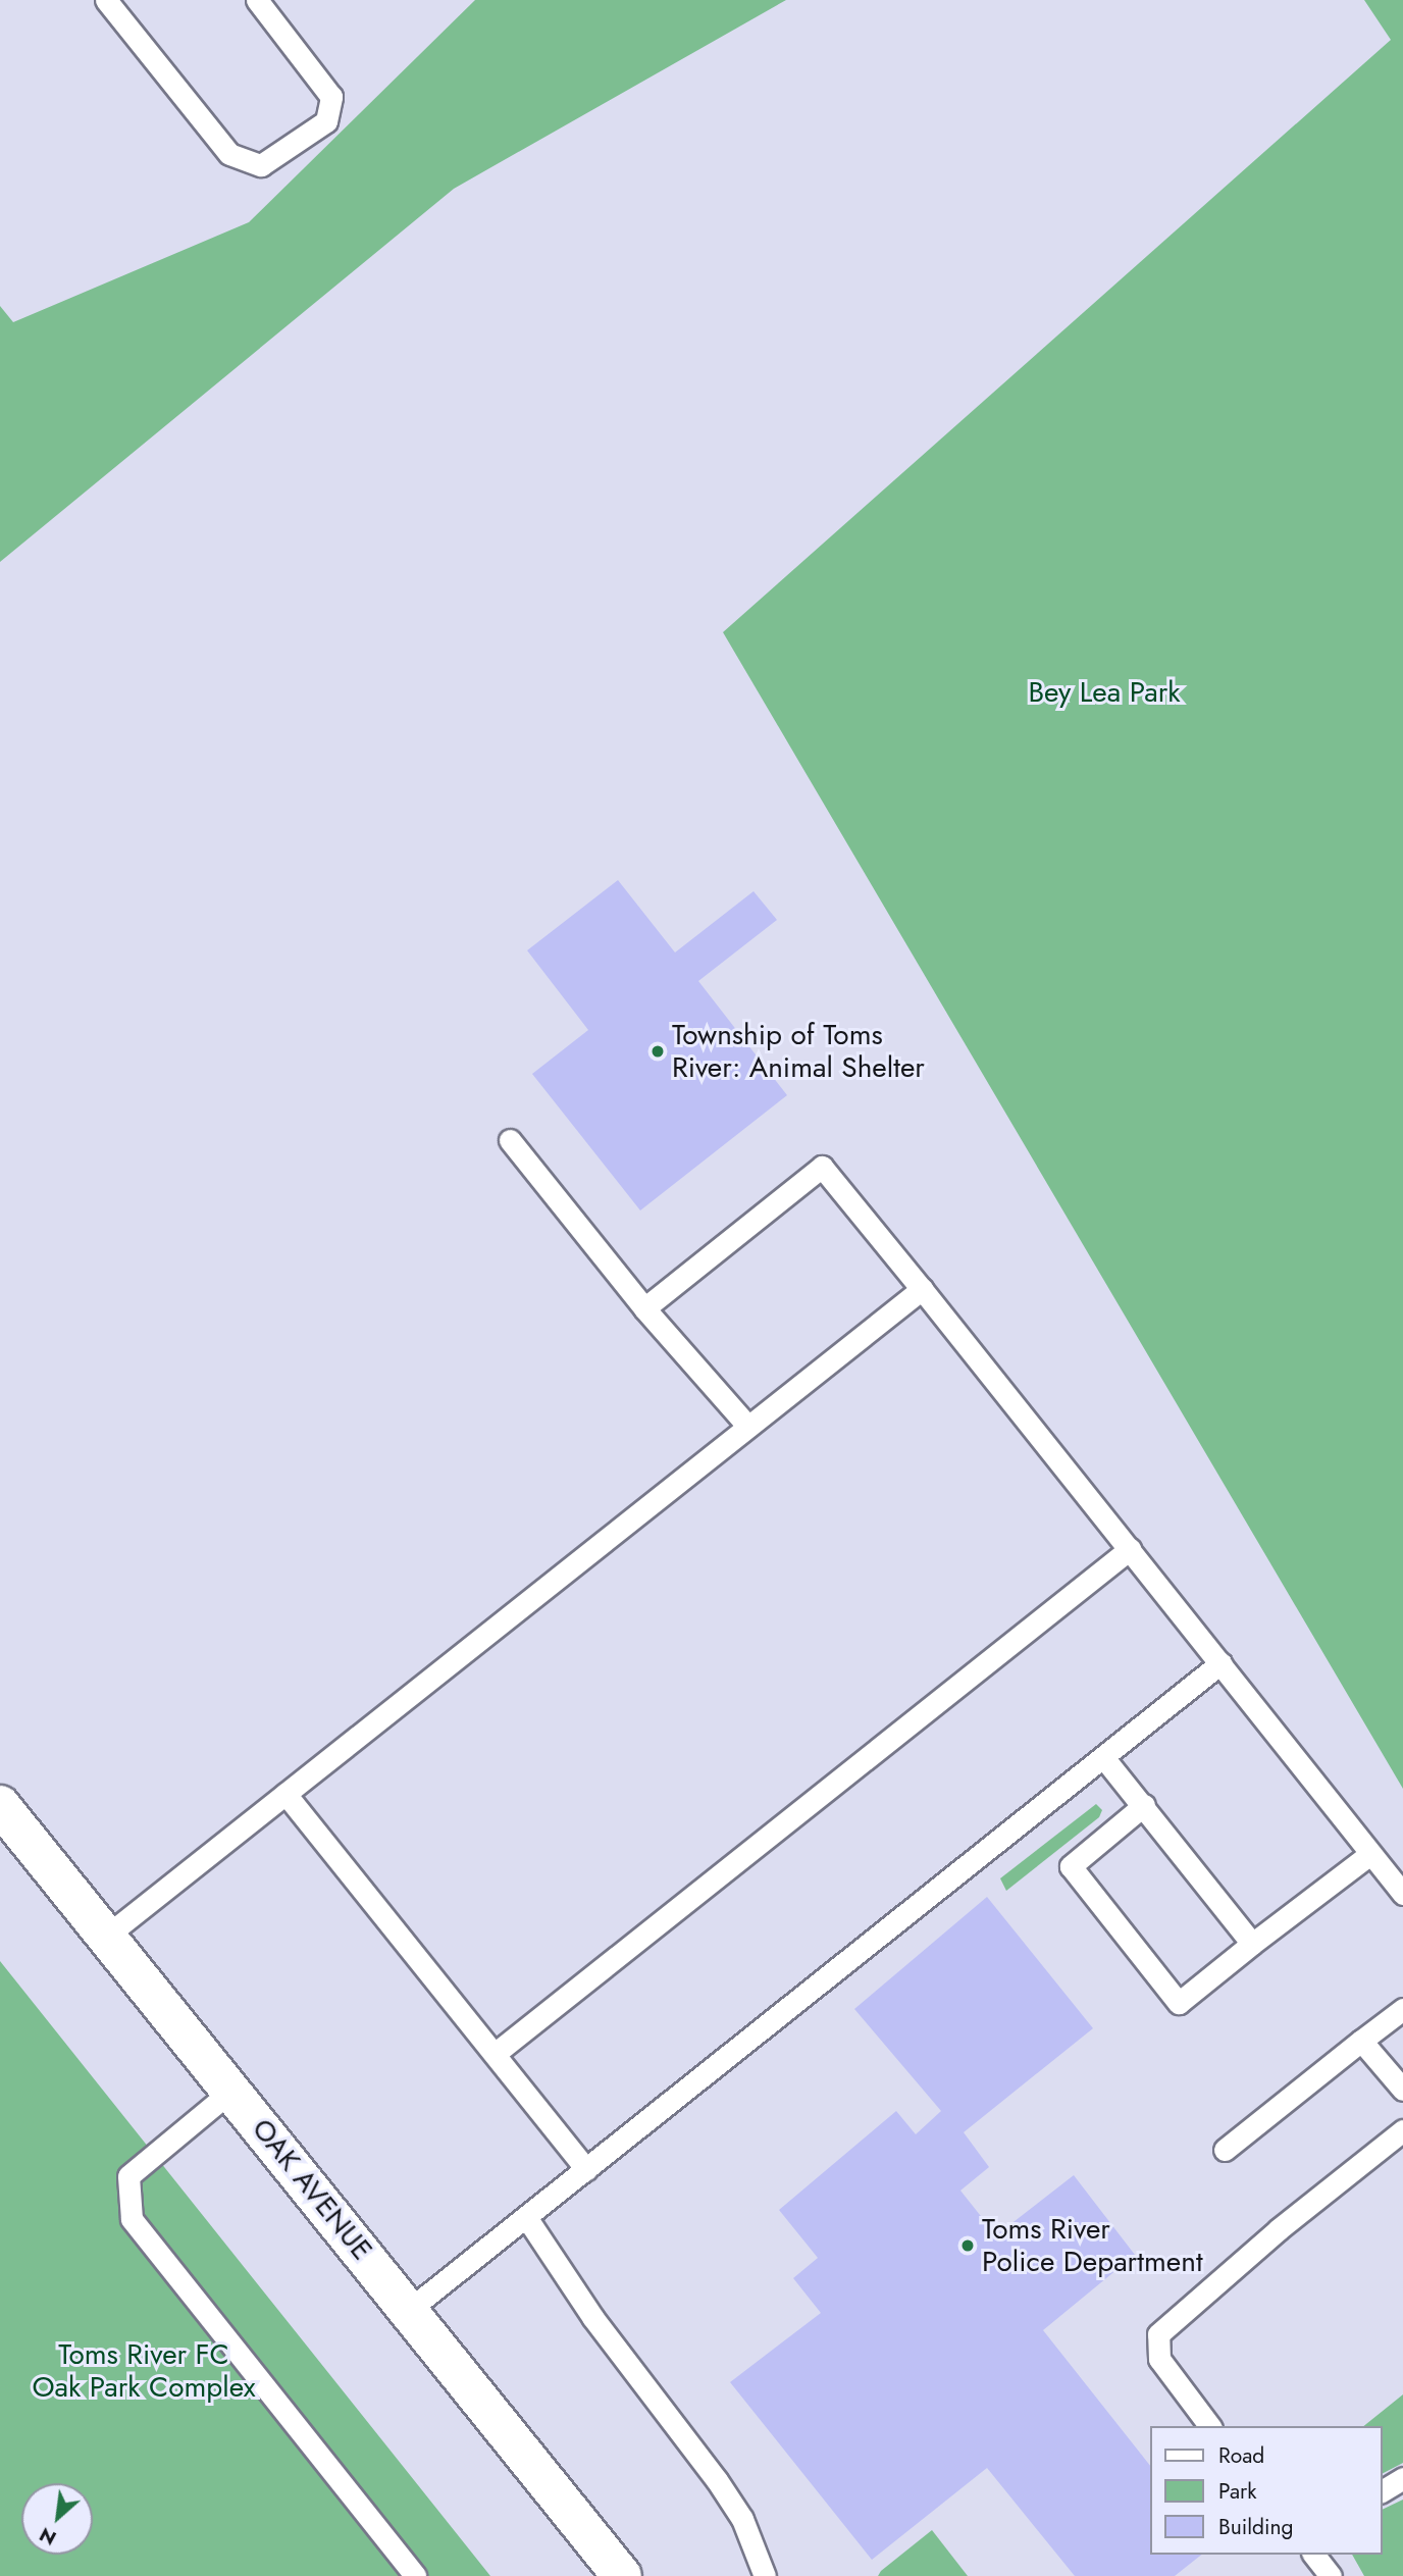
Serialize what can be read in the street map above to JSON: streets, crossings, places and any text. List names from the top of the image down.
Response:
{
  "streets": {
    "street": ["OAK AVENUE"]
  },
  "parks": ["Bey Lea Park", "Toms River FC Oak Park Complex"],
  "places": ["Township of Toms River: Animal Shelter", "Toms River Police Department"],
  "legend": ["Road", "Park", "Building"],
  "north": "bottom left"
}
